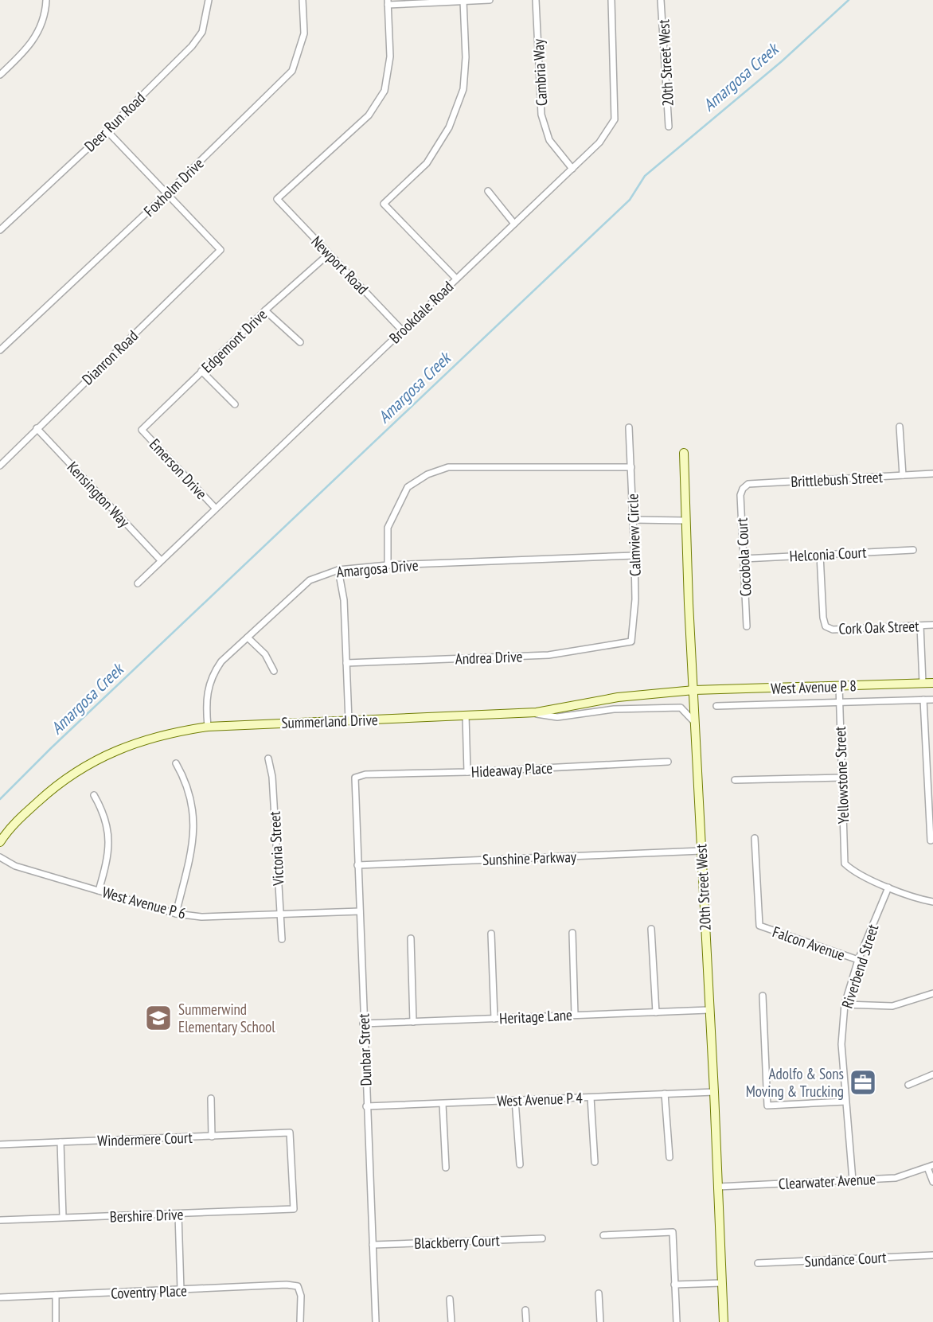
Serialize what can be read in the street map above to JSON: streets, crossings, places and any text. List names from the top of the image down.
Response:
{
  "streets": {
    "street": [
      "20th Street West",
      "Cambria Way",
      "Deer Run Road",
      "Foxholm Drive",
      "Newport Road",
      "Brookdale Road",
      "Edgemont Drive",
      "Dianron Road",
      "Emerson Drive",
      "Brittlebush Street",
      "Kensington Way",
      "Calmview Circle",
      "Helconia Court",
      "Cocobola Court",
      "Amargosa Drive",
      "Cork Oak Street",
      "Andrea Drive",
      "West Avenue P 8",
      "Summerland Drive",
      "Hideaway Place",
      "Yellowstone Street",
      "Victoria Street",
      "Sunshine Parkway",
      "West Avenue P 6",
      "Falcon Avenue",
      "Riverbend Street",
      "Heritage Lane",
      "Dunbar Street",
      "West Avenue P 4",
      "Windermere Court",
      "Clearwater Avenue",
      "Bershire Drive",
      "Blackberry Court",
      "Sundance Court",
      "Coventry Place"
    ]
  },
  "crossings": [
    ["20th Street West", "West Avenue P 8"],
    ["20th Street West", "Summerland Drive"],
    ["20th Street West", "Sunshine Parkway"],
    ["20th Street West", "Heritage Lane"],
    ["20th Street West", "West Avenue P 4"],
    ["20th Street West", "Clearwater Avenue"],
    ["Cambria Way", "Brookdale Road"],
    ["Foxholm Drive", "Dianron Road"],
    ["Newport Road", "Brookdale Road"],
    ["Newport Road", "Edgemont Drive"],
    ["Brookdale Road", "Emerson Drive"],
    ["Brookdale Road", "Kensington Way"],
    ["Edgemont Drive", "Emerson Drive"],
    ["Dianron Road", "Kensington Way"],
    ["Brittlebush Street", "Cocobola Court"],
    ["Calmview Circle", "Amargosa Drive"],
    ["Calmview Circle", "Andrea Drive"],
    ["Helconia Court", "Cocobola Court"],
    ["Helconia Court", "Cork Oak Street"],
    ["Amargosa Drive", "Summerland Drive"],
    ["West Avenue P 8", "Summerland Drive"],
    ["West Avenue P 8", "Yellowstone Street"],
    ["Hideaway Place", "Dunbar Street"],
    ["Yellowstone Street", "Riverbend Street"],
    ["Victoria Street", "West Avenue P 6"],
    ["Sunshine Parkway", "Dunbar Street"],
    ["West Avenue P 6", "Dunbar Street"],
    ["Falcon Avenue", "Riverbend Street"],
    ["Riverbend Street", "Clearwater Avenue"],
    ["Heritage Lane", "Dunbar Street"],
    ["Dunbar Street", "West Avenue P 4"],
    ["Dunbar Street", "Blackberry Court"],
    ["Windermere Court", "Bershire Drive"]
  ],
  "water": ["Amargosa Creek"],
  "places": {
    "school or university": ["Summerwind Elementary School"],
    "office": ["Adolfo & Sons Moving & Trucking"]
  }
}
